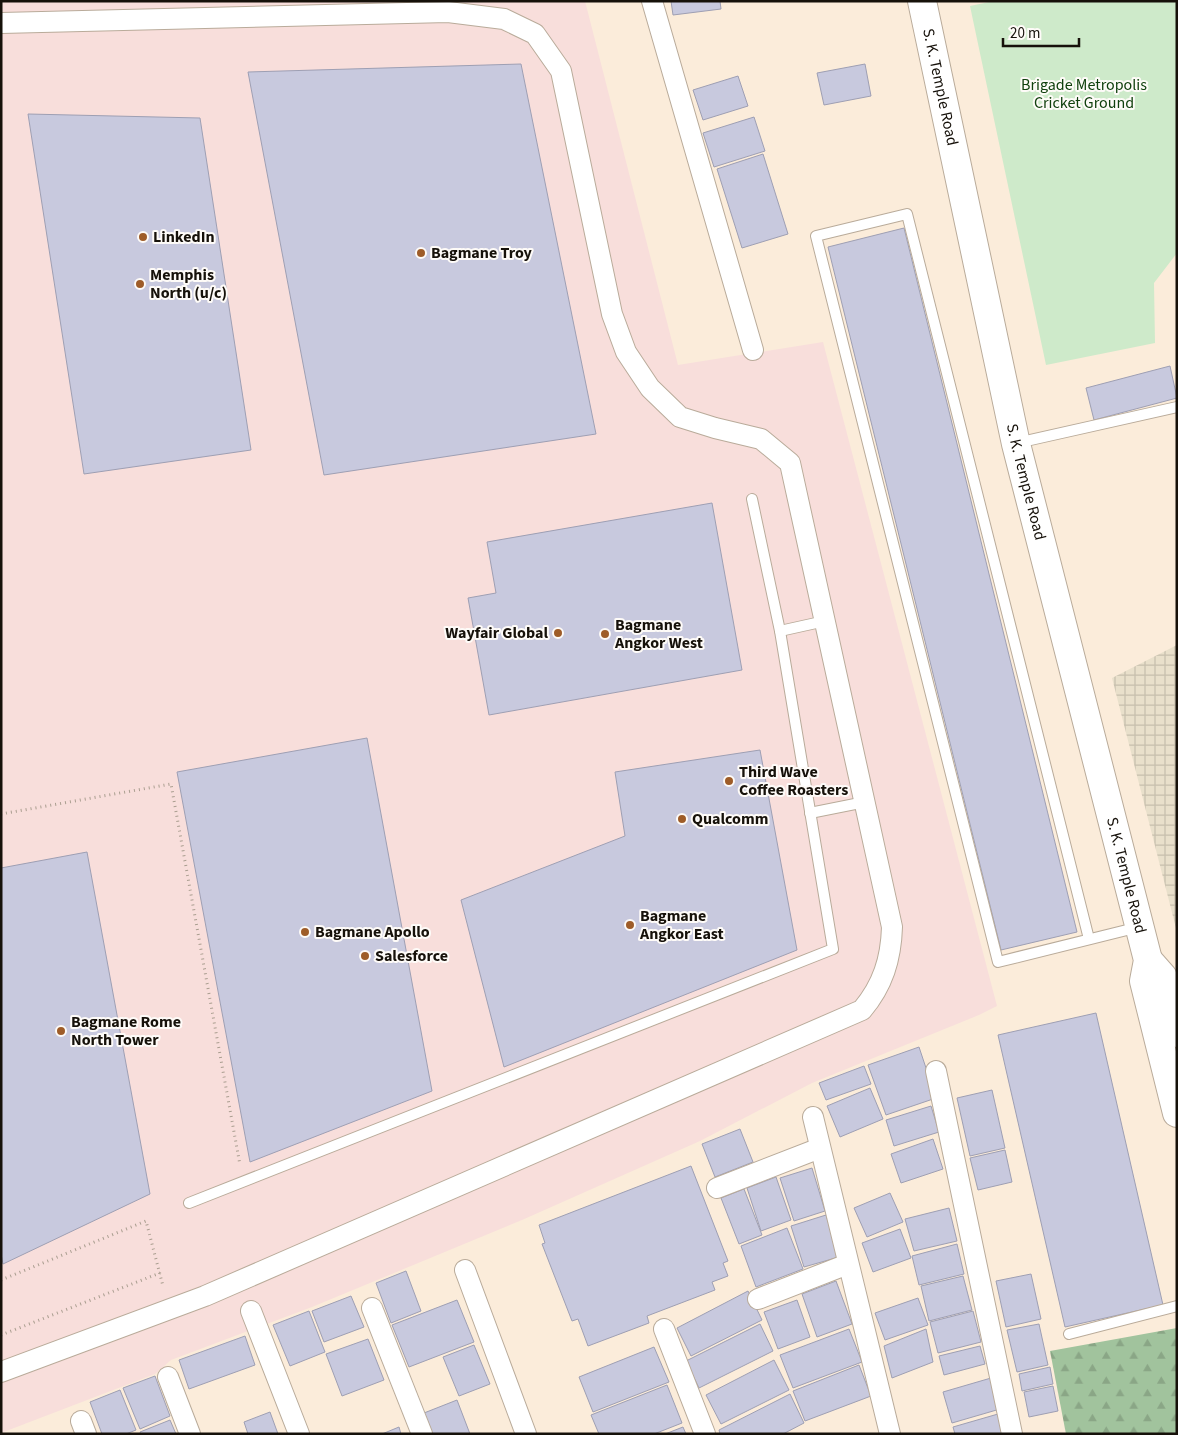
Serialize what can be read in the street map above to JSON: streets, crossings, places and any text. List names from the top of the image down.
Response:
{
  "streets": {
    "street": ["S. K. Temple Road"]
  },
  "parks": ["Brigade Metropolis Cricket Ground"],
  "places": [
    "LinkedIn",
    "Bagmane Troy",
    "Memphis North (u/c)",
    "Wayfair Global",
    "Bagmane Angkor West",
    "Third Wave Coffee Roasters",
    "Qualcomm",
    "Bagmane Angkor East",
    "Bagmane Apollo",
    "Salesforce",
    "Bagmane Rome North Tower"
  ],
  "scale_bar": "20 m"
}
